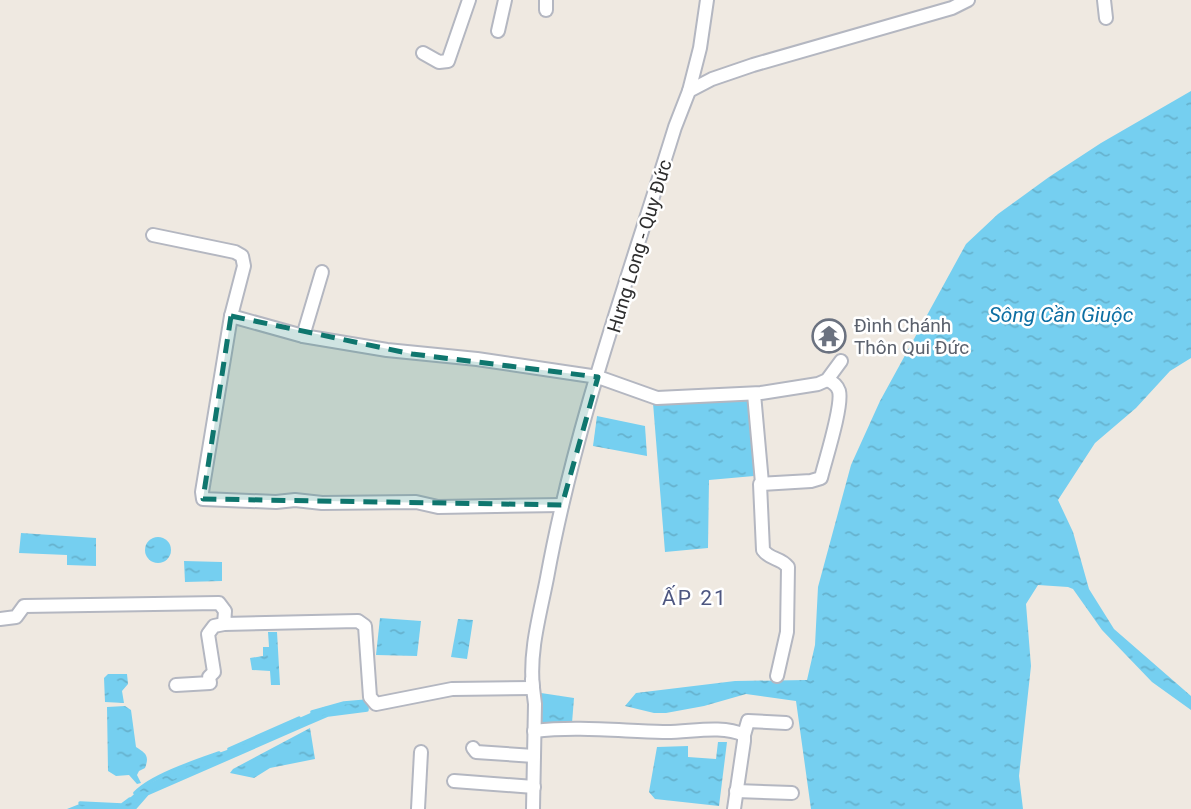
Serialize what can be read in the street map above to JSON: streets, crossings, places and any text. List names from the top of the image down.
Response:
{
  "streets": {
    "street": ["Hưng Long - Quy Đức"]
  },
  "districts": ["ẤP 21"],
  "water": ["Sông Cần Giuộc"],
  "places": {
    "temple": ["Đình Chánh Thôn Qui Đức"]
  }
}
